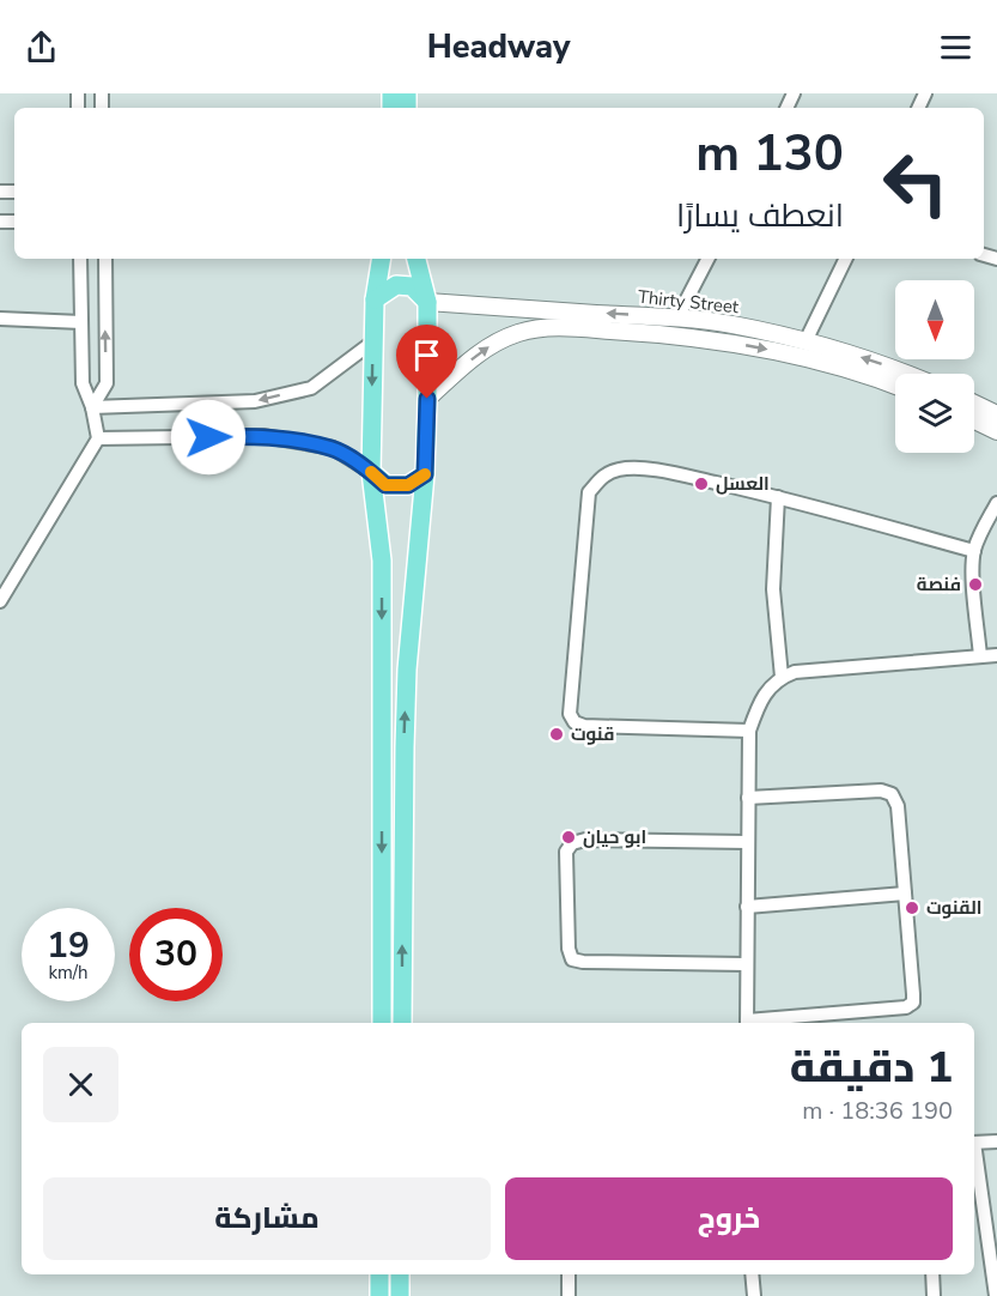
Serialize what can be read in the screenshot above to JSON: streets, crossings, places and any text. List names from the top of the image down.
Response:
{
  "streets": {
    "main road": ["Thirty Street"]
  },
  "places": [
    "العسل",
    "فنصة",
    "قنوت",
    "ابو حيان",
    "القنوت"
  ],
  "north": "bottom",
  "page": {
    "header": "Headway",
    "turn": ["130 m", "انعطف يسارًا"],
    "speed": "19 km/h",
    "limit": "30",
    "heading": ["1 دقيقة", "190 m · 18:36"],
    "buttons": ["خروج", "مشاركة"]
  }
}
